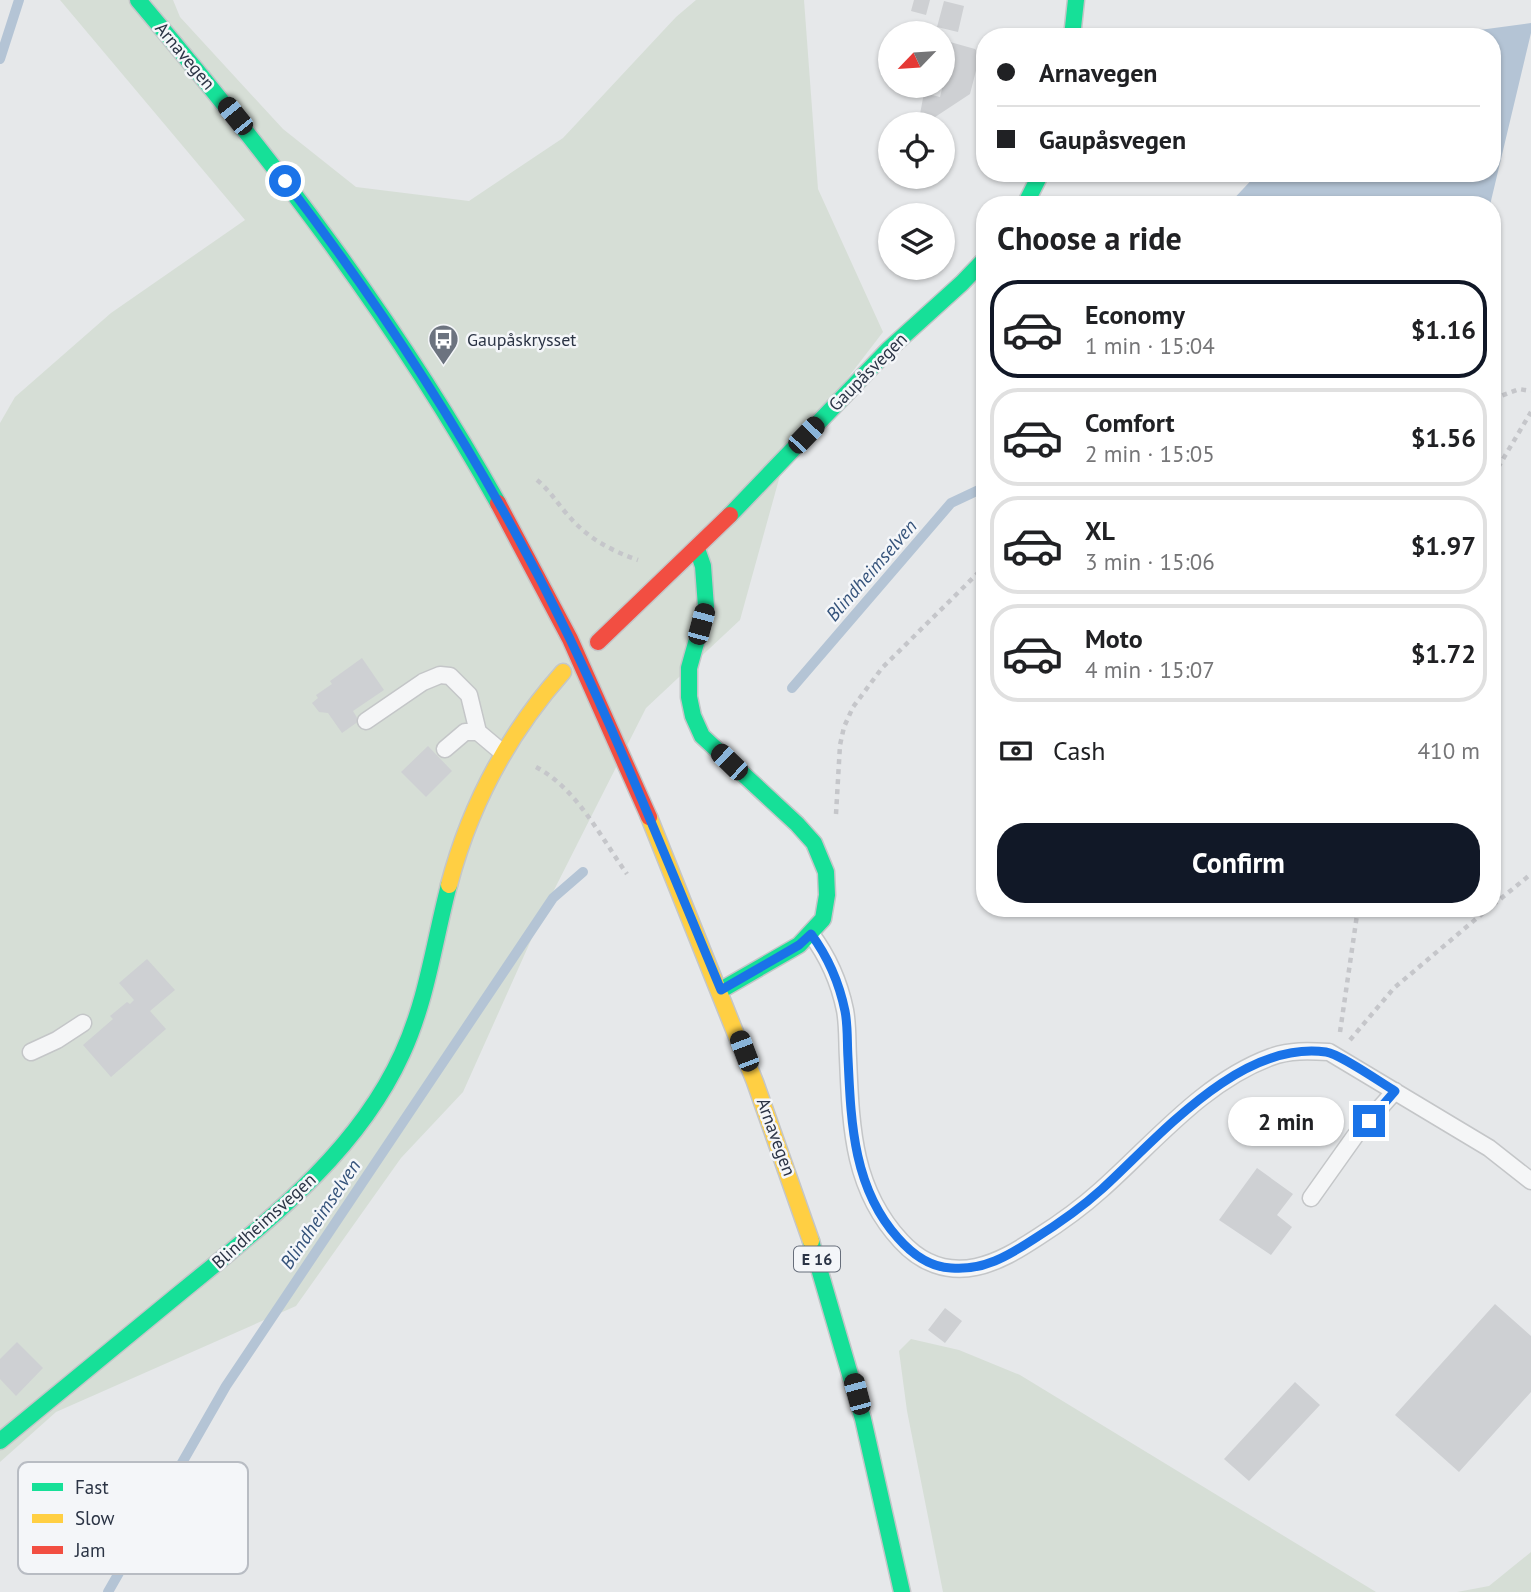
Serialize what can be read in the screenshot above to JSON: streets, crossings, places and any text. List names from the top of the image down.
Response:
{
  "streets": {
    "main road": [
      "Arnavegen",
      "Gaupåsvegen",
      "Blindheimsvegen",
      "E 16"
    ]
  },
  "water": ["Blindheimselven"],
  "places": {
    "bus stop": ["Gaupåskrysset"]
  },
  "legend": ["Fast", "Slow", "Jam"],
  "north": "bottom left",
  "page": {
    "banner": ["Arnavegen", "Gaupåsvegen"],
    "heading": "Choose a ride",
    "list": [
      {
        "name": "Economy",
        "note": "1 min · 15:04",
        "value": "$1.16"
      },
      {
        "name": "Comfort",
        "note": "2 min · 15:05",
        "value": "$1.56"
      },
      {
        "name": "XL",
        "note": "3 min · 15:06",
        "value": "$1.97"
      },
      {
        "name": "Moto",
        "note": "4 min · 15:07",
        "value": "$1.72"
      }
    ],
    "pay": ["Cash", "410 m"],
    "buttons": "Confirm",
    "bubble": "2 min"
  }
}
